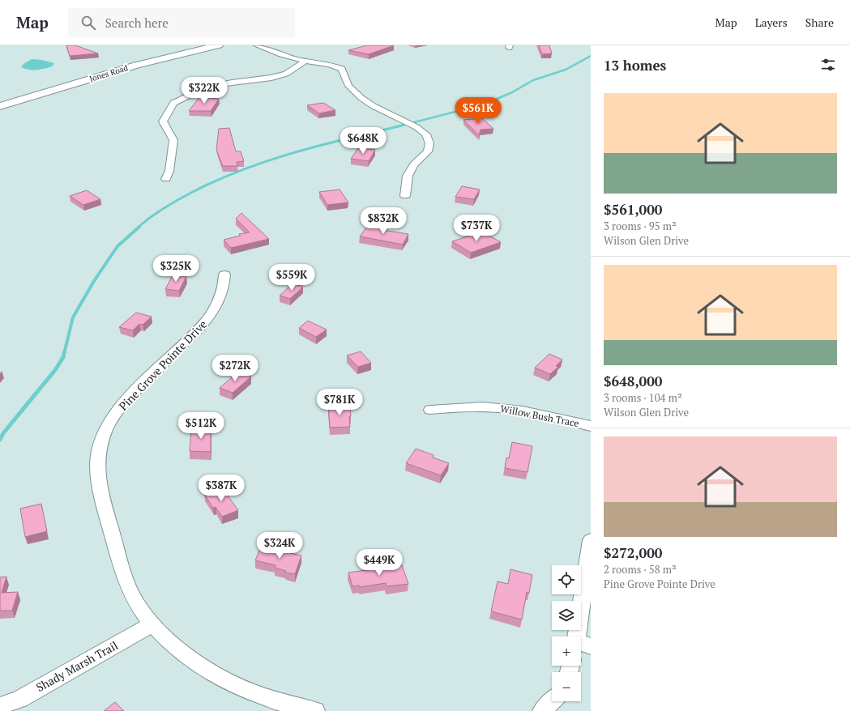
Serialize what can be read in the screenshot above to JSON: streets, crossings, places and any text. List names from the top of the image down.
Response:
{
  "streets": {
    "street": [
      "Jones Road",
      "Pine Grove Pointe Drive",
      "Willow Bush Trace",
      "Shady Marsh Trail"
    ]
  },
  "crossings": [
    ["Pine Grove Pointe Drive", "Shady Marsh Trail"]
  ],
  "page": {
    "header": "Map",
    "search": "Search here",
    "nav": ["Map", "Layers", "Share"],
    "heading": "13 homes",
    "price": [
      "$322K",
      "$561K",
      "$648K",
      "$832K",
      "$737K",
      "$325K",
      "$559K",
      "$272K",
      "$781K",
      "$512K",
      "$387K",
      "$324K",
      "$449K"
    ],
    "list": [
      {
        "name": "$561,000",
        "note": "3 rooms · 95 m² · Wilson Glen Drive"
      },
      {
        "name": "$648,000",
        "note": "3 rooms · 104 m² · Wilson Glen Drive"
      },
      {
        "name": "$272,000",
        "note": "2 rooms · 58 m² · Pine Grove Pointe Drive"
      }
    ],
    "map_buttons": ["+", "−"]
  }
}
